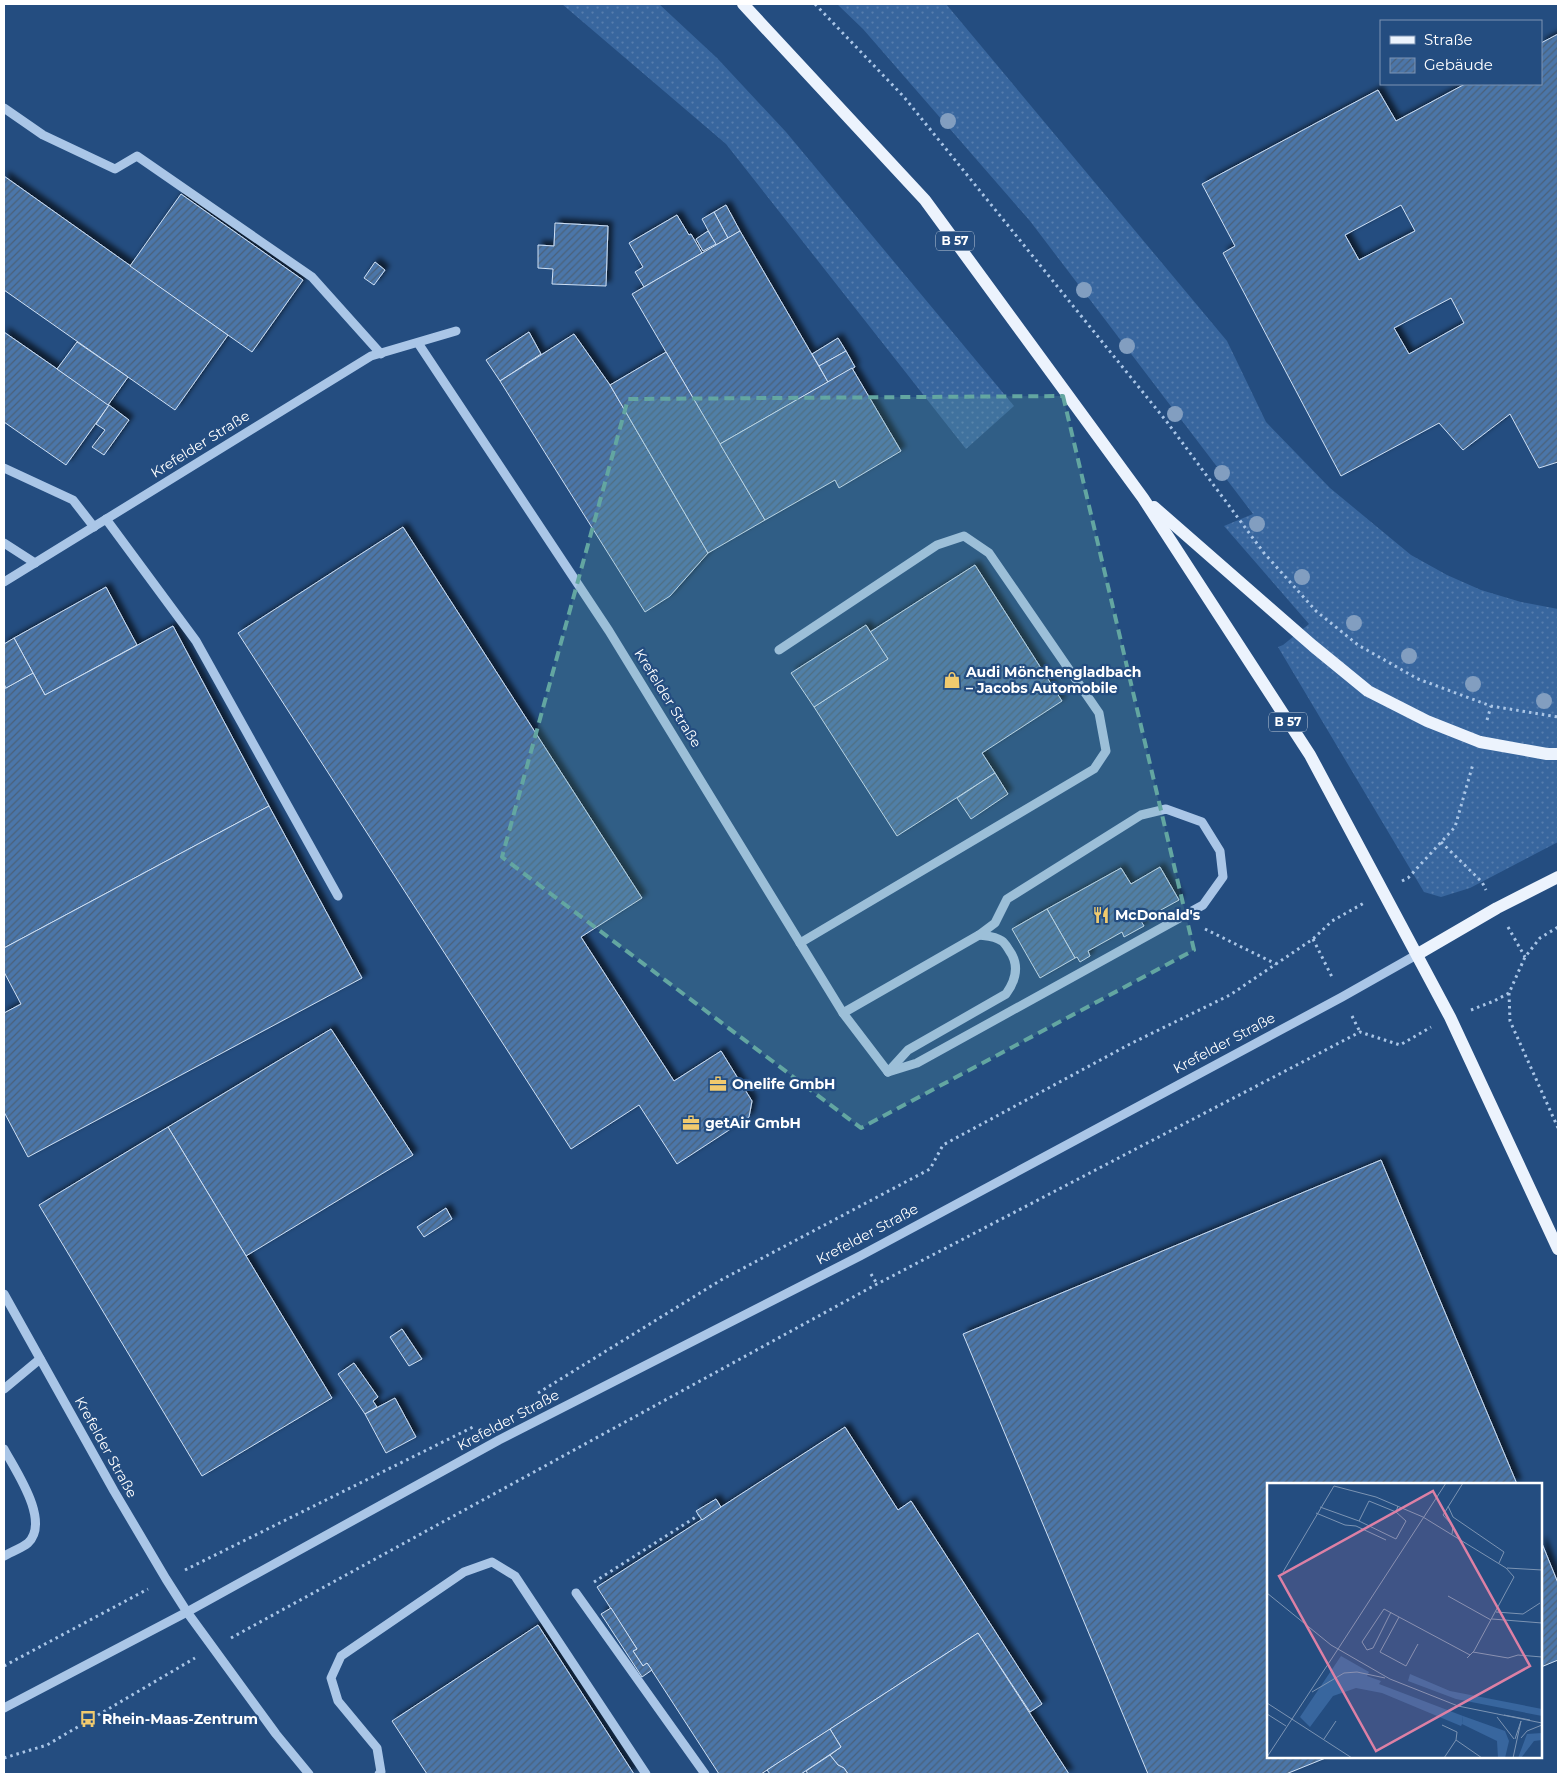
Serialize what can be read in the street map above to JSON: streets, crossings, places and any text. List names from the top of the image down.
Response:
{
  "streets": {
    "main road": ["B 57", "Krefelder Straße"]
  },
  "crossings": [
    ["B 57", "Krefelder Straße"]
  ],
  "places": {
    "shop": ["Audi Mönchengladbach – Jacobs Automobile"],
    "restaurant": ["McDonald's"],
    "office": ["Onelife GmbH", "getAir GmbH"],
    "bus stop": ["Rhein-Maas-Zentrum"]
  },
  "legend": ["Straße", "Gebäude"]
}
